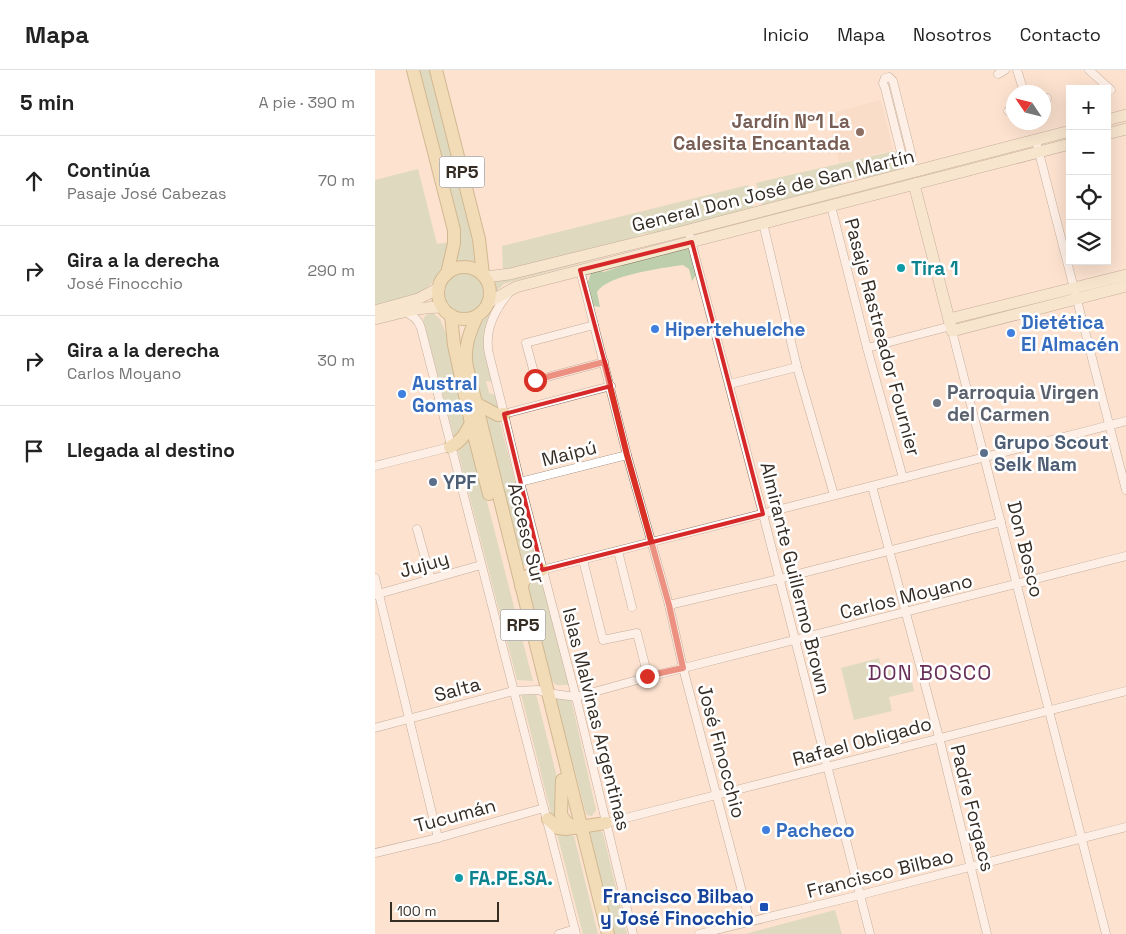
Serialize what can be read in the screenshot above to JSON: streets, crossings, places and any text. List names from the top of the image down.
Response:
{
  "streets": {
    "main road": [
      "RP5",
      "General Don José de San Martín",
      "Acceso Sur",
      "Don Bosco"
    ],
    "street": [
      "Pasaje Rastreador Fournier",
      "Maipú",
      "Jujuy",
      "Almirante Guillermo Brown",
      "Carlos Moyano",
      "Salta",
      "Islas Malvinas Argentinas",
      "Rafael Obligado",
      "José Finocchio",
      "Padre Forgacs",
      "Tucumán",
      "Francisco Bilbao"
    ]
  },
  "crossings": [
    ["RP5", "General Don José de San Martín"],
    ["RP5", "Acceso Sur"],
    ["General Don José de San Martín", "Pasaje Rastreador Fournier"],
    ["General Don José de San Martín", "Acceso Sur"],
    ["General Don José de San Martín", "Don Bosco"],
    ["General Don José de San Martín", "Almirante Guillermo Brown"],
    ["General Don José de San Martín", "Islas Malvinas Argentinas"],
    ["General Don José de San Martín", "José Finocchio"],
    ["Maipú", "Islas Malvinas Argentinas"],
    ["Maipú", "José Finocchio"],
    ["Acceso Sur", "Carlos Moyano"],
    ["Acceso Sur", "Salta"],
    ["Don Bosco", "Carlos Moyano"],
    ["Don Bosco", "Rafael Obligado"],
    ["Don Bosco", "Francisco Bilbao"],
    ["Almirante Guillermo Brown", "Carlos Moyano"],
    ["Almirante Guillermo Brown", "Rafael Obligado"],
    ["Almirante Guillermo Brown", "Francisco Bilbao"],
    ["Carlos Moyano", "Salta"],
    ["Carlos Moyano", "Islas Malvinas Argentinas"],
    ["Carlos Moyano", "José Finocchio"],
    ["Carlos Moyano", "Padre Forgacs"],
    ["Islas Malvinas Argentinas", "Rafael Obligado"],
    ["Rafael Obligado", "José Finocchio"],
    ["Rafael Obligado", "Padre Forgacs"],
    ["José Finocchio", "Francisco Bilbao"],
    ["Padre Forgacs", "Francisco Bilbao"]
  ],
  "districts": ["DON BOSCO"],
  "places": {
    "other": [
      "Jardín Nº1 La Calesita Encantada",
      "Tira 1",
      "Hipertehuelche",
      "Dietética El Almacén",
      "Austral Gomas",
      "Parroquia Virgen del Carmen",
      "Grupo Scout Selk Nam",
      "YPF",
      "Pacheco",
      "FA.PE.SA."
    ],
    "transit": ["Francisco Bilbao y José Finocchio"]
  },
  "scale_bar": "100 m",
  "north": "top left",
  "page": {
    "header": "Mapa",
    "nav": [
      "Inicio",
      "Mapa",
      "Nosotros",
      "Contacto"
    ],
    "heading": ["5 min", "A pie · 390 m"],
    "map_buttons": ["+", "−"],
    "list": [
      ["Continúa", "Pasaje José Cabezas", "70 m"],
      ["Gira a la derecha", "José Finocchio", "290 m"],
      ["Gira a la derecha", "Carlos Moyano", "30 m"],
      "Llegada al destino"
    ],
    "scale": "100 m"
  }
}
